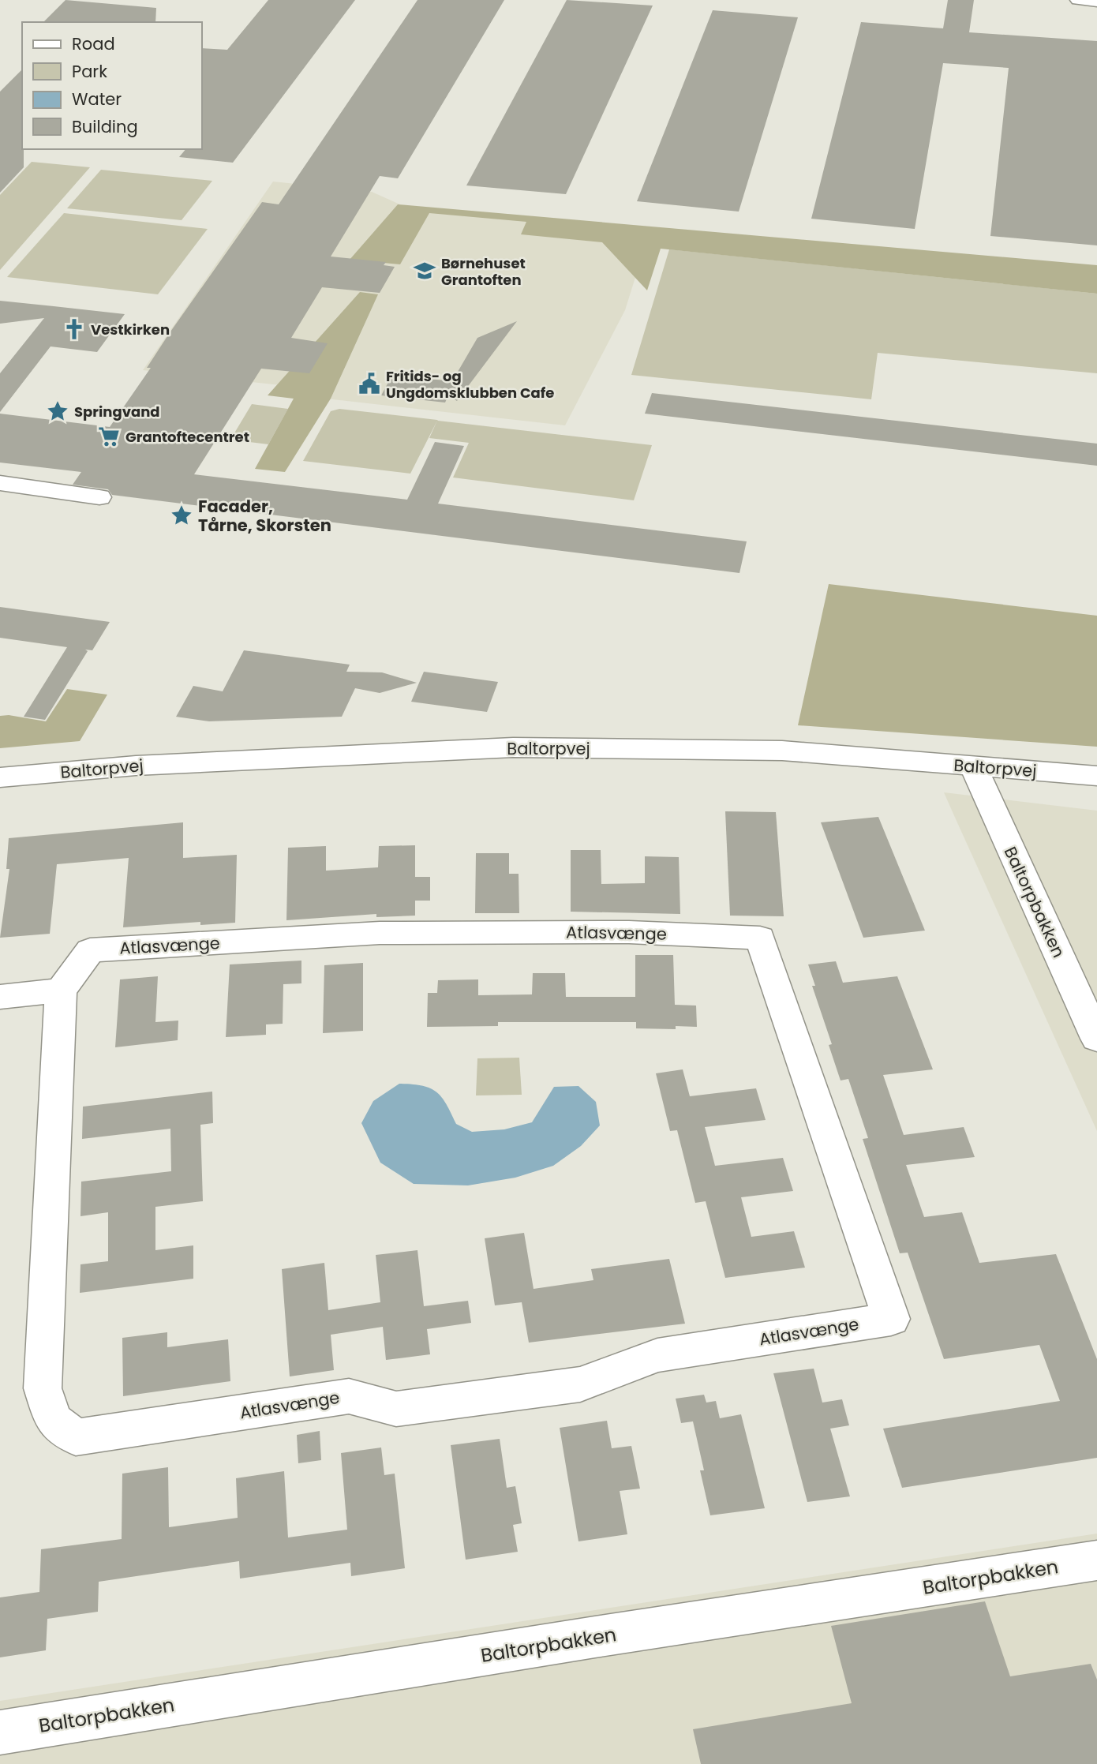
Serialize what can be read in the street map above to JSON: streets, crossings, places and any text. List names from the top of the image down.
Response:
{
  "streets": {
    "street": ["Baltorpvej", "Baltorpbakken", "Atlasvænge"]
  },
  "crossings": [
    ["Baltorpvej", "Baltorpbakken"]
  ],
  "places": {
    "school or university": ["Børnehuset Grantoften"],
    "church": ["Vestkirken"],
    "public building": ["Fritids- og Ungdomsklubben Cafe"],
    "place": ["Springvand", "Facader, Tårne, Skorsten"],
    "supermarket": ["Grantoftecentret"]
  },
  "legend": [
    "Road",
    "Park",
    "Water",
    "Building"
  ]
}
